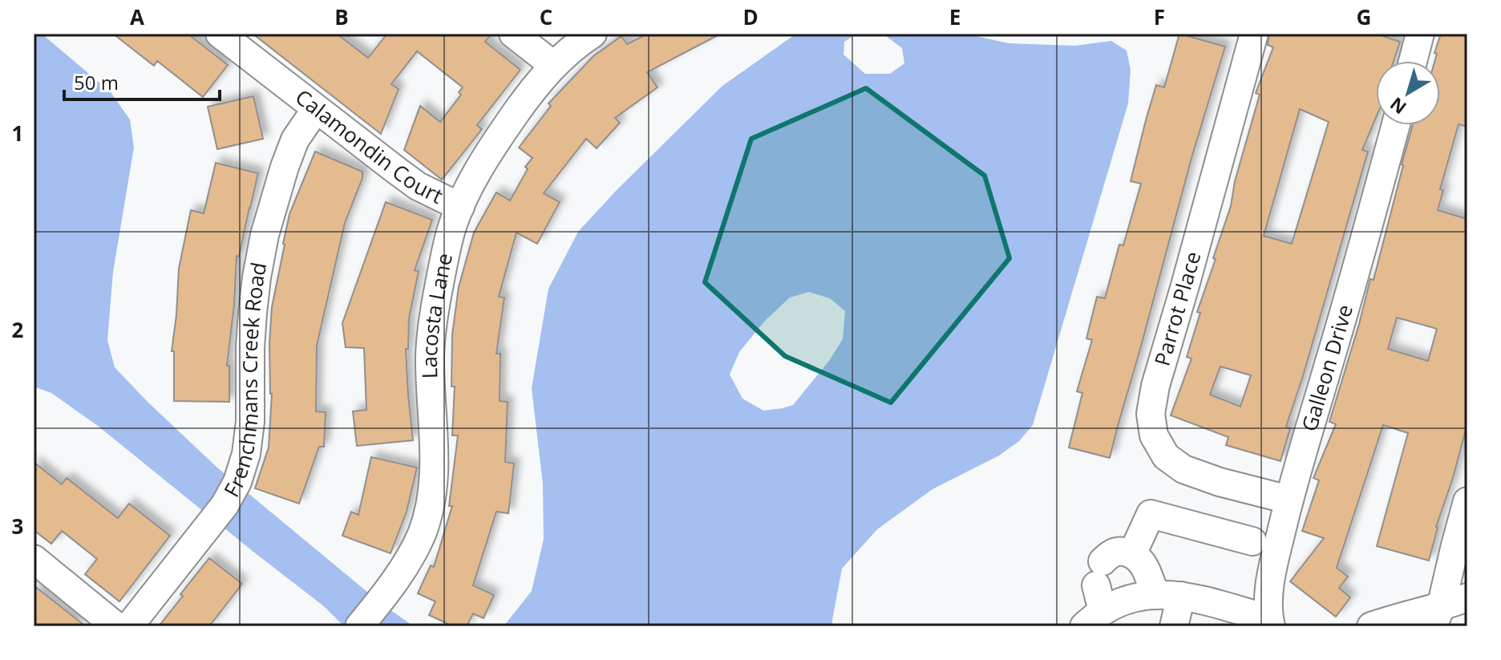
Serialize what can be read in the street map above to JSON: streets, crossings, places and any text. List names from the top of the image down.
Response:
{
  "streets": {
    "street": [
      "Calamondin Court",
      "Parrot Place",
      "Lacosta Lane",
      "Galleon Drive",
      "Frenchmans Creek Road"
    ]
  },
  "crossings": [
    ["Calamondin Court", "Lacosta Lane"],
    ["Calamondin Court", "Frenchmans Creek Road"],
    ["Parrot Place", "Galleon Drive"]
  ],
  "scale_bar": "50 m",
  "north": "bottom left",
  "grid": {
    "columns": [
      "A",
      "B",
      "C",
      "D",
      "E",
      "F",
      "G"
    ],
    "rows": ["1", "2", "3"]
  }
}
